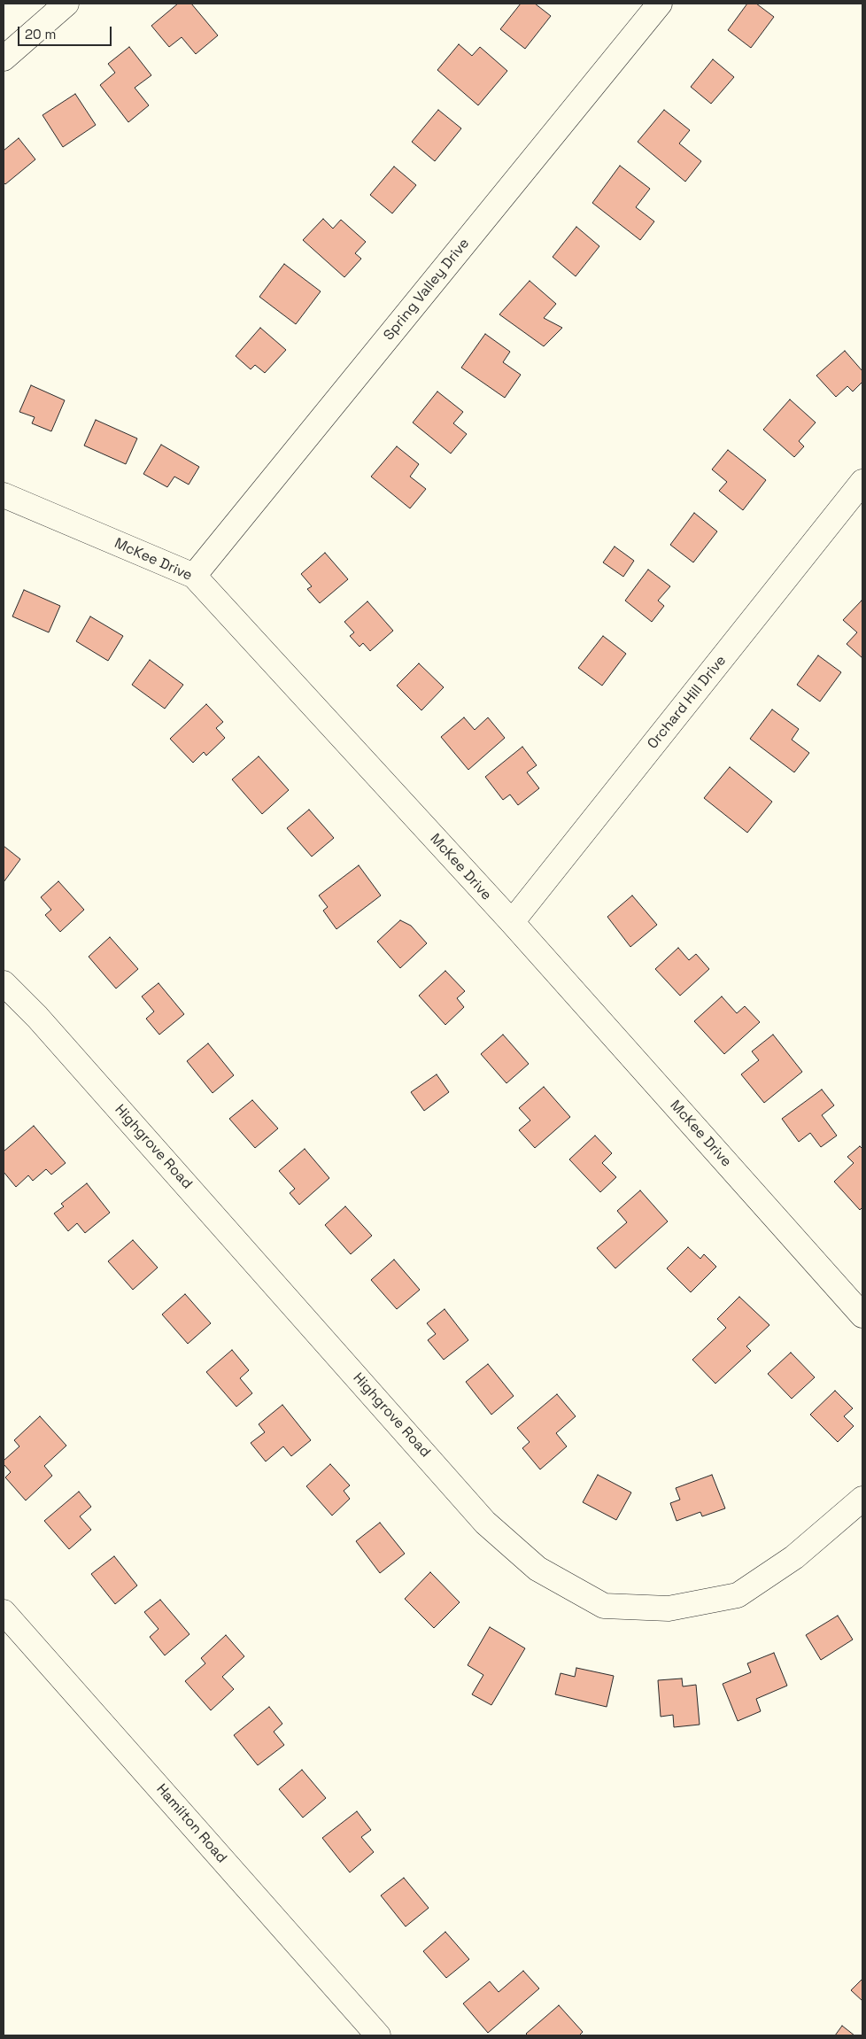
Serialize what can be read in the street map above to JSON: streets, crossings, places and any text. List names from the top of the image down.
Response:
{
  "streets": {
    "street": [
      "Spring Valley Drive",
      "McKee Drive",
      "Orchard Hill Drive",
      "Highgrove Road",
      "Hamilton Road"
    ]
  },
  "crossings": [
    ["Spring Valley Drive", "McKee Drive"],
    ["McKee Drive", "Orchard Hill Drive"]
  ],
  "scale_bar": "20 m"
}
